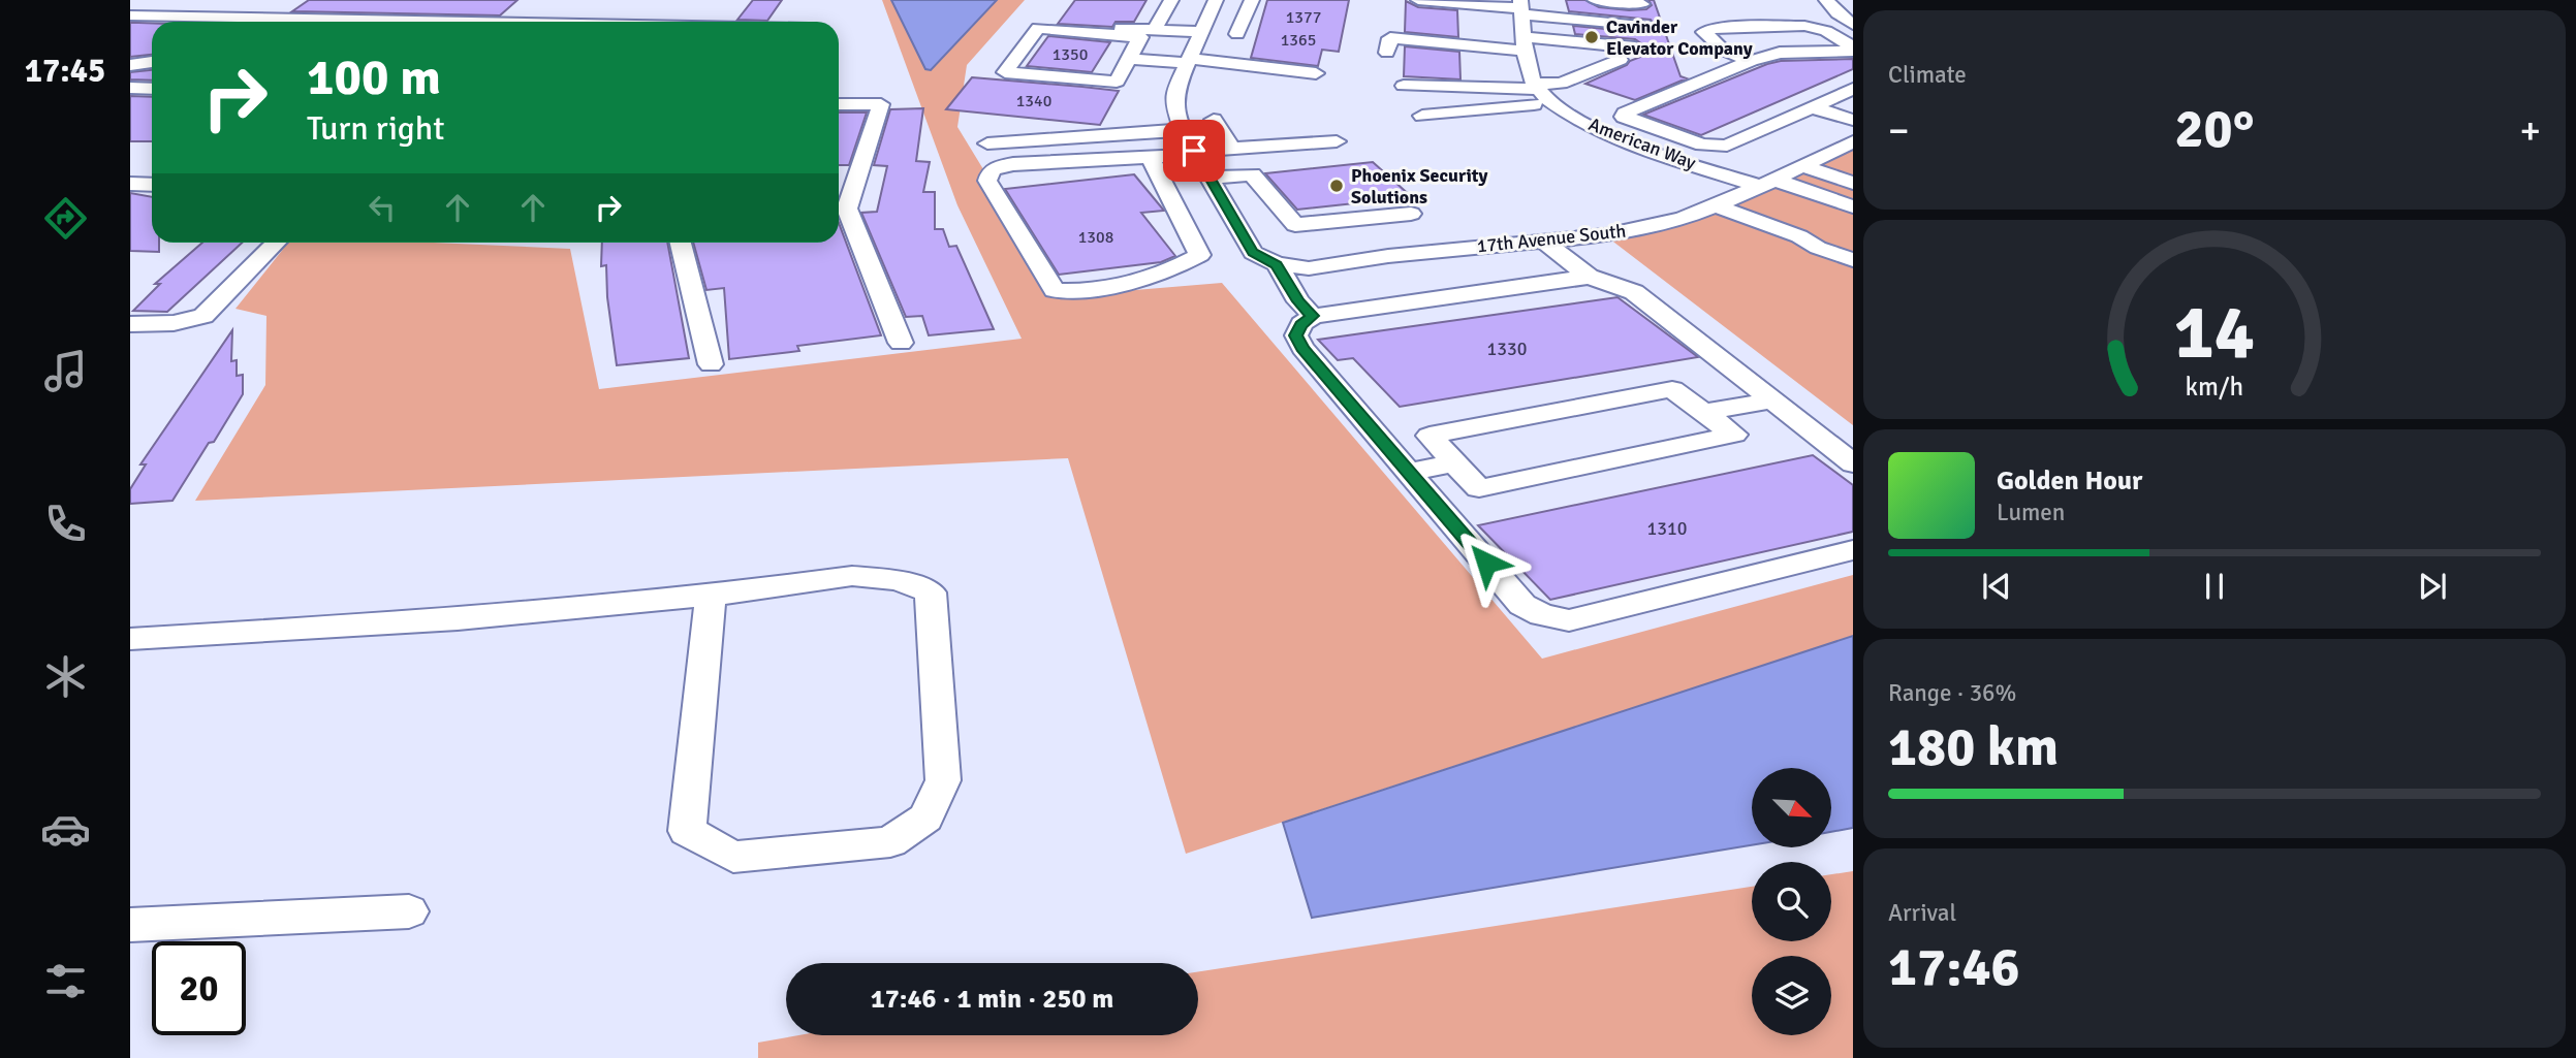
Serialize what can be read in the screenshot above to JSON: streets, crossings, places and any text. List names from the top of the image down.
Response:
{
  "streets": {
    "street": ["American Way", "17th Avenue South"]
  },
  "crossings": [
    ["American Way", "17th Avenue South"]
  ],
  "places": ["Cavinder Elevator Company", "Phoenix Security Solutions"],
  "house_numbers": [
    "1377",
    "1365",
    "1350",
    "1340",
    "1308",
    "1330",
    "1310"
  ],
  "north": "bottom right",
  "page": {
    "tabs": "17:45",
    "tile": [
      "Climate",
      ["Range · 36%", "180 km"],
      ["Arrival", "17:46"]
    ],
    "turn": ["100 m", "Turn right"],
    "heat": ["−", "20°", "+"],
    "song": ["Golden Hour", "Lumen"],
    "limit": "20",
    "trip": "17:46 · 1 min · 250 m",
    "gauge": ["14", "km/h"]
  }
}
